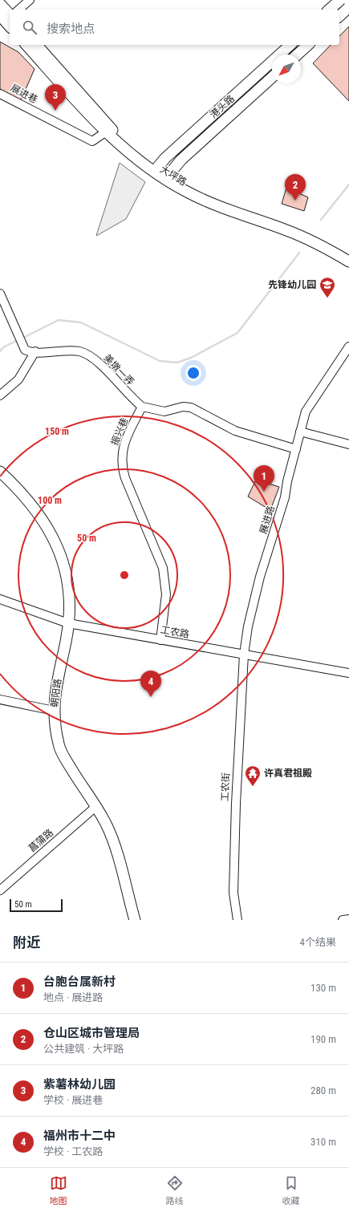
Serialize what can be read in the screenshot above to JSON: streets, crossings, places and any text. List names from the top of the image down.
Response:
{
  "streets": {
    "main road": ["港头路", "大坪路", "朝阳路"],
    "street": [
      "展进巷",
      "美墩一弄",
      "振兴巷",
      "展进路",
      "工农路",
      "工农街",
      "菖蒲路"
    ]
  },
  "crossings": [
    ["港头路", "大坪路"],
    ["美墩一弄", "振兴巷"],
    ["振兴巷", "工农路"],
    ["展进路", "工农路"],
    ["展进路", "工农街"],
    ["工农路", "朝阳路"],
    ["工农路", "工农街"],
    ["朝阳路", "菖蒲路"]
  ],
  "places": {
    "school or university": ["先锋幼儿园"],
    "temple": ["许真君祖殿"]
  },
  "scale_bar": "50 m",
  "north": "bottom left",
  "page": {
    "search": "搜索地点",
    "pins": [
      "3",
      "2",
      "1",
      "4"
    ],
    "scale": "50 m",
    "heading": ["附近", "4个结果"],
    "list": [
      {
        "mark": "1",
        "name": "台胞台属新村",
        "note": "地点 · 展进路",
        "value": "130 m"
      },
      {
        "mark": "2",
        "name": "仓山区城市管理局",
        "note": "公共建筑 · 大坪路",
        "value": "190 m"
      },
      {
        "mark": "3",
        "name": "紫薯林幼儿园",
        "note": "学校 · 展进巷",
        "value": "280 m"
      },
      {
        "mark": "4",
        "name": "福州市十二中",
        "note": "学校 · 工农路",
        "value": "310 m"
      }
    ],
    "nav": ["地图", "路线", "收藏"]
  },
  "rings": ["150 m", "100 m", "50 m"]
}
